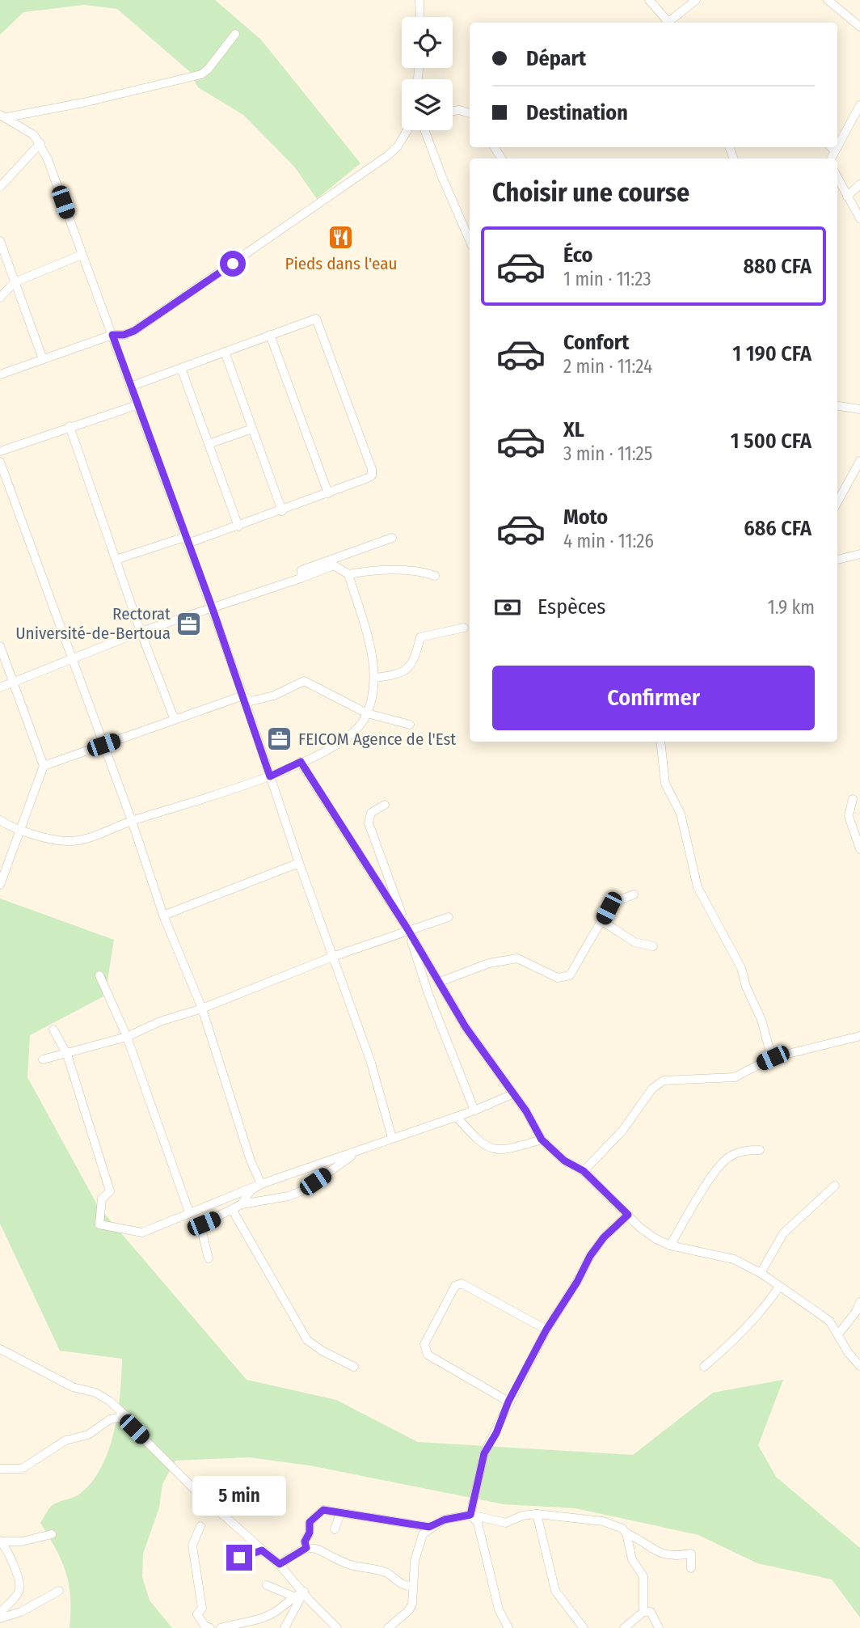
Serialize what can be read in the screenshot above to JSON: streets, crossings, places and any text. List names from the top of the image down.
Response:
{
  "places": {
    "restaurant": ["Pieds dans l'eau"],
    "office": ["Rectorat Université-de-Bertoua", "FEICOM Agence de l'Est"]
  },
  "page": {
    "banner": ["Départ", "Destination"],
    "heading": "Choisir une course",
    "list": [
      {
        "name": "Éco",
        "note": "1 min · 11:23",
        "value": "880 CFA"
      },
      {
        "name": "Confort",
        "note": "2 min · 11:24",
        "value": "1 190 CFA"
      },
      {
        "name": "XL",
        "note": "3 min · 11:25",
        "value": "1 500 CFA"
      },
      {
        "name": "Moto",
        "note": "4 min · 11:26",
        "value": "686 CFA"
      }
    ],
    "pay": ["Espèces", "1.9 km"],
    "buttons": "Confirmer",
    "bubble": "5 min"
  }
}
